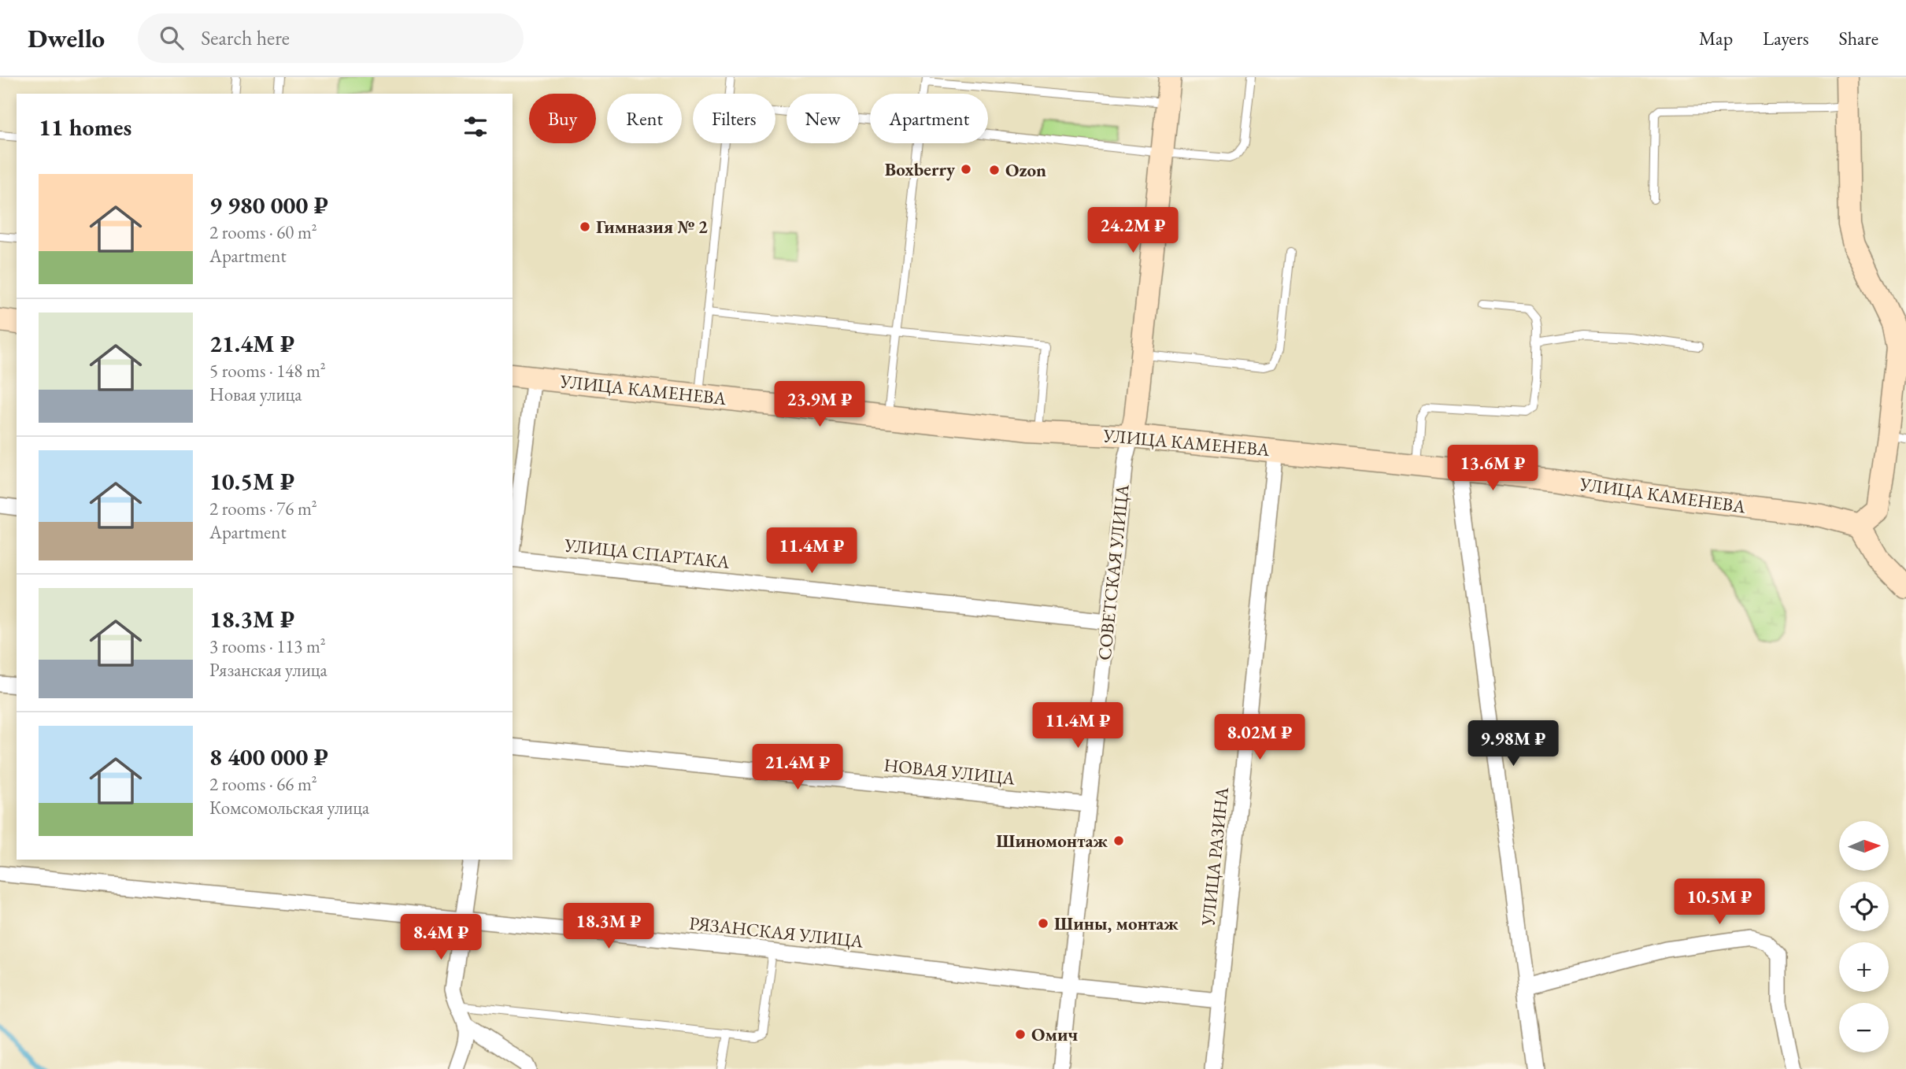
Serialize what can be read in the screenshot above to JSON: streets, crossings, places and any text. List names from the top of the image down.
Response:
{
  "streets": {
    "main road": ["УЛИЦА КАМЕНЕВА", "СОВЕТСКАЯ УЛИЦА"],
    "street": [
      "УЛИЦА СПАРТАКА",
      "НОВАЯ УЛИЦА",
      "УЛИЦА РАЗИНА",
      "РЯЗАНСКАЯ УЛИЦА"
    ]
  },
  "crossings": [
    ["УЛИЦА КАМЕНЕВА", "СОВЕТСКАЯ УЛИЦА"],
    ["УЛИЦА КАМЕНЕВА", "УЛИЦА РАЗИНА"],
    ["УЛИЦА СПАРТАКА", "СОВЕТСКАЯ УЛИЦА"],
    ["СОВЕТСКАЯ УЛИЦА", "НОВАЯ УЛИЦА"],
    ["СОВЕТСКАЯ УЛИЦА", "РЯЗАНСКАЯ УЛИЦА"],
    ["УЛИЦА РАЗИНА", "РЯЗАНСКАЯ УЛИЦА"]
  ],
  "places": [
    "Boxberry",
    "Ozon",
    "Гимназия № 2",
    "Шиномонтаж",
    "Шины, монтаж",
    "Омич"
  ],
  "north": "right",
  "page": {
    "header": "Dwello",
    "search": "Search here",
    "nav": ["Map", "Layers", "Share"],
    "chip": [
      "Buy",
      "Rent",
      "Filters",
      "New",
      "Apartment"
    ],
    "heading": "11 homes",
    "list": [
      {
        "name": "9 980 000 ₽",
        "note": "2 rooms · 60 m² · Apartment"
      },
      {
        "name": "21.4M ₽",
        "note": "5 rooms · 148 m² · Новая улица"
      },
      {
        "name": "10.5M ₽",
        "note": "2 rooms · 76 m² · Apartment"
      },
      {
        "name": "18.3M ₽",
        "note": "3 rooms · 113 m² · Рязанская улица"
      },
      {
        "name": "8 400 000 ₽",
        "note": "2 rooms · 66 m² · Комсомольская улица"
      }
    ],
    "price": [
      "24.2M ₽",
      "23.9M ₽",
      "13.6M ₽",
      "11.4M ₽",
      "11.4M ₽",
      "8.02M ₽",
      "9.98M ₽",
      "21.4M ₽",
      "10.5M ₽",
      "18.3M ₽",
      "8.4M ₽"
    ],
    "map_buttons": ["+", "−"]
  }
}
